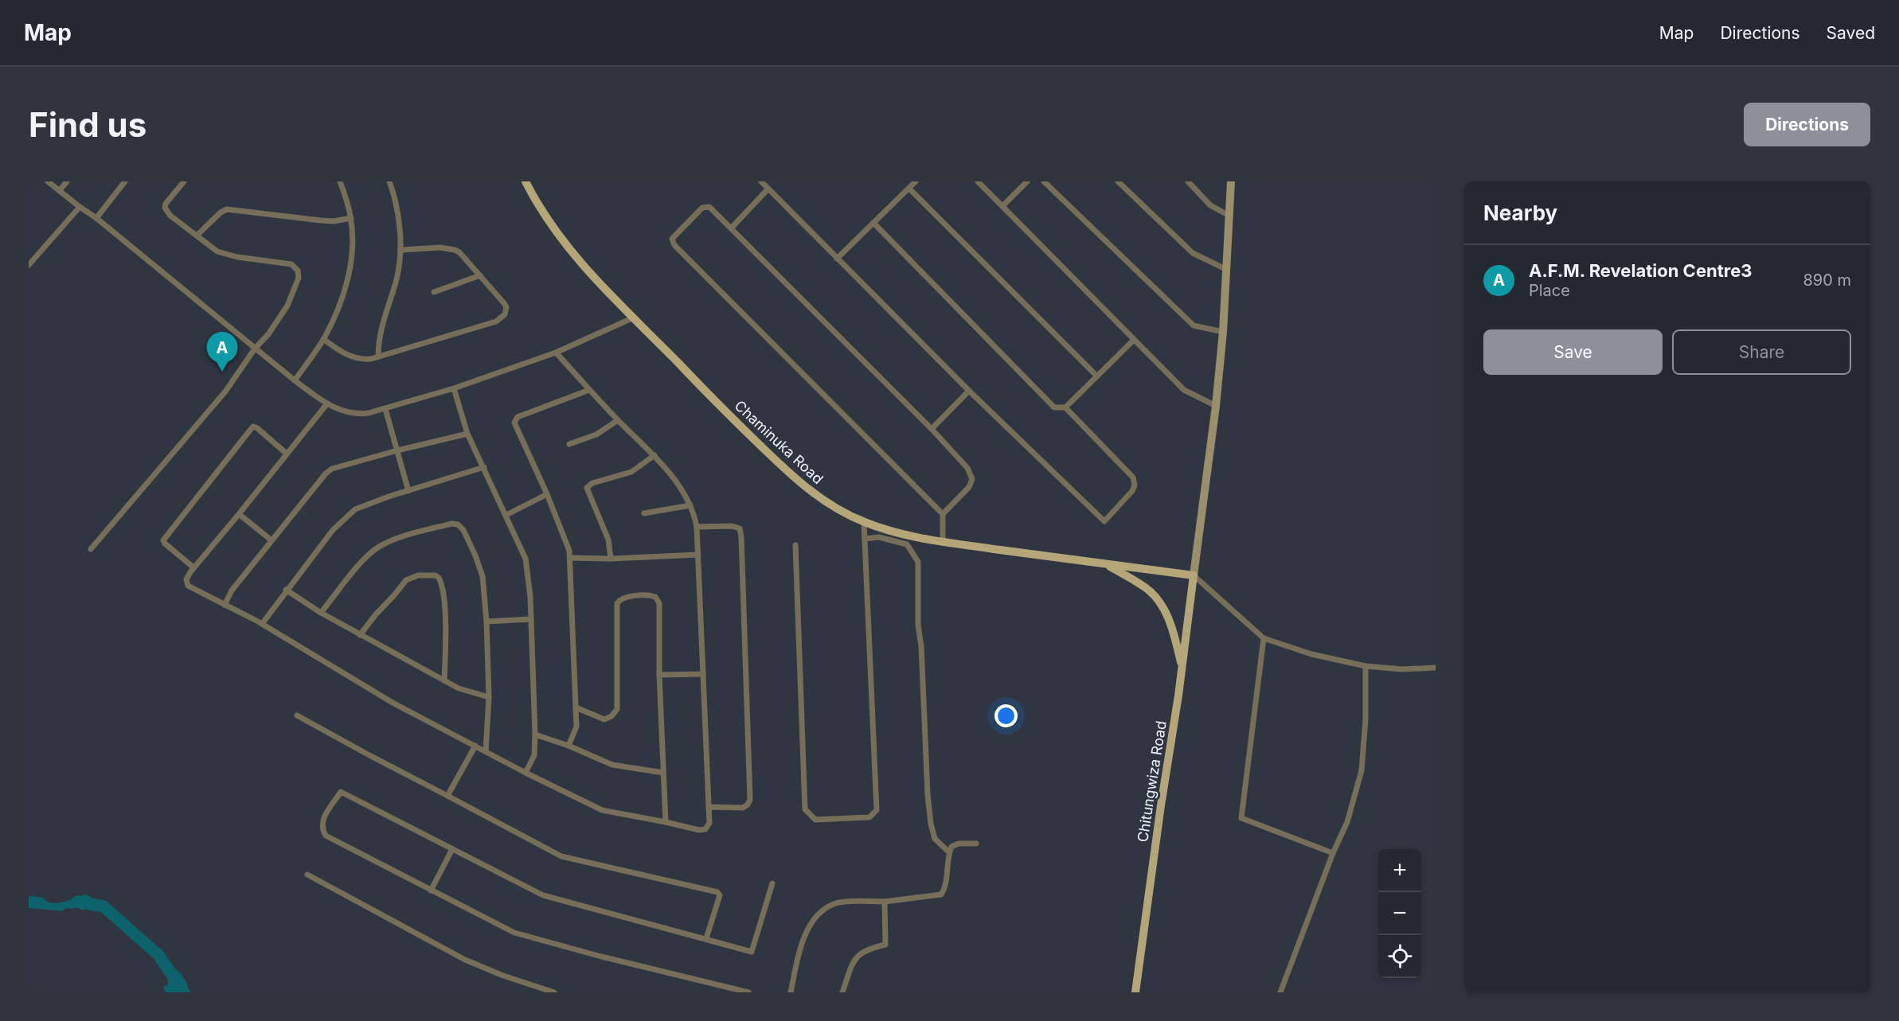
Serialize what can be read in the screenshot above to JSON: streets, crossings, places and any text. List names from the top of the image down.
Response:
{
  "streets": {
    "main road": ["Chaminuka Road", "Chitungwiza Road"]
  },
  "crossings": [
    ["Chaminuka Road", "Chitungwiza Road"]
  ],
  "page": {
    "header": "Map",
    "nav": ["Map", "Directions", "Saved"],
    "buttons": [
      "Directions",
      ["Save", "Share"]
    ],
    "title": "Find us",
    "heading": "Nearby",
    "list": [
      {
        "mark": "A",
        "name": "A.F.M. Revelation Centre3",
        "note": "Place",
        "value": "890 m"
      }
    ],
    "pins": "A",
    "map_buttons": ["+", "−"]
  }
}
